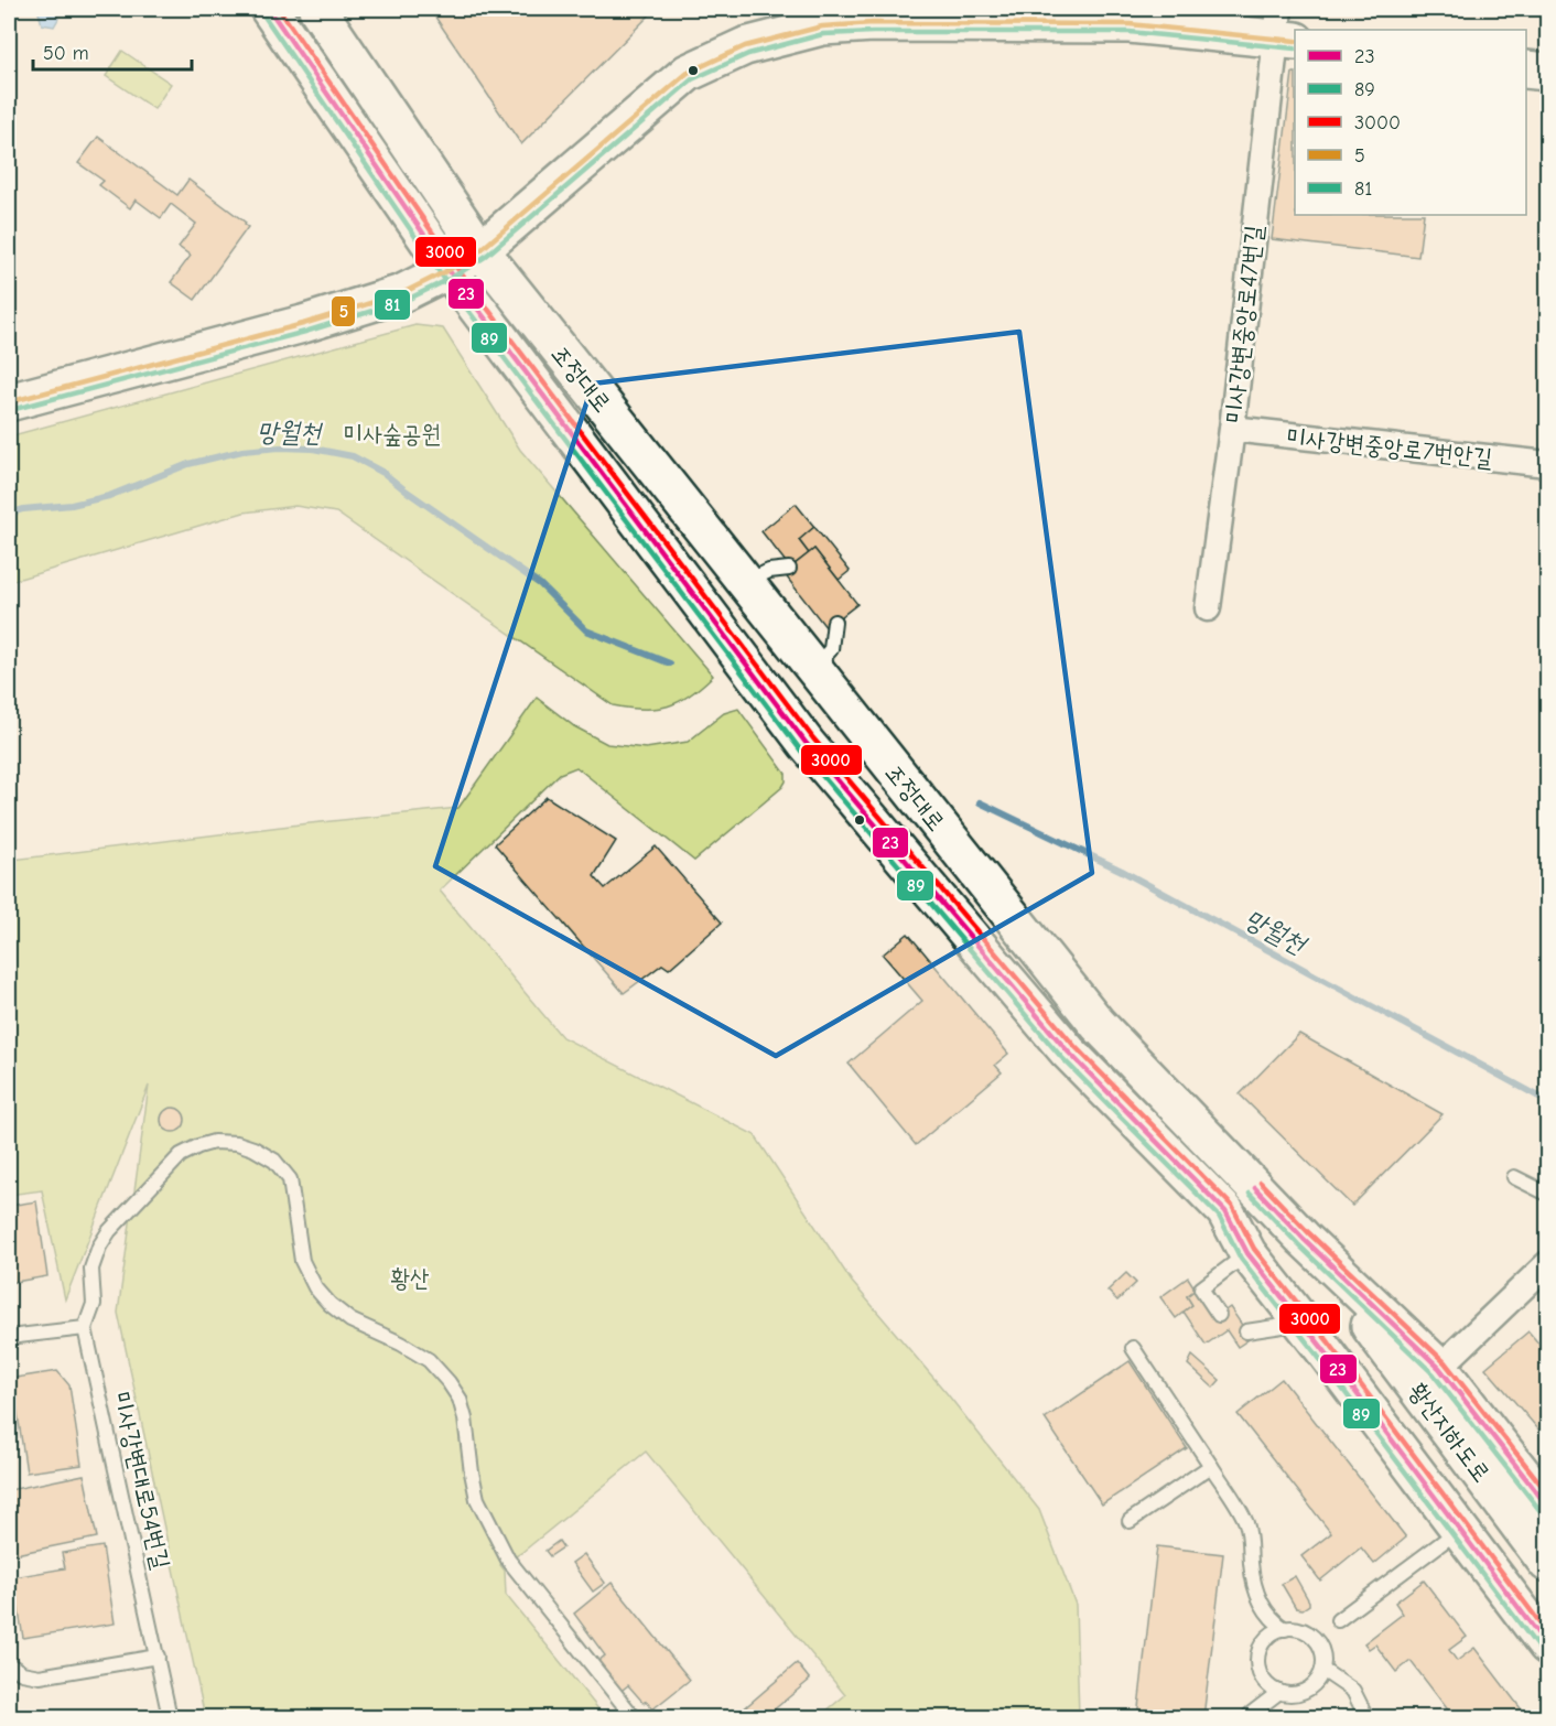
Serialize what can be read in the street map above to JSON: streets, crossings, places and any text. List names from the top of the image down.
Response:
{
  "streets": {
    "main road": ["조정대로", "황산지하도로"],
    "street": ["미사강변중앙로47번길", "미사강변중앙로7번안길"],
    "lane": ["미사강변대로54번길"]
  },
  "crossings": [
    ["미사강변중앙로47번길", "미사강변중앙로7번안길"],
    ["조정대로", "황산지하도로"]
  ],
  "water": ["망월천"],
  "parks": ["미사숲공원", "황산"],
  "lines": [
    "transit line 23",
    "transit line 3000",
    "transit line 89",
    "transit line 5",
    "transit line 81"
  ],
  "legend": [
    "23",
    "89",
    "3000",
    "5",
    "81"
  ],
  "scale_bar": "50 m"
}
